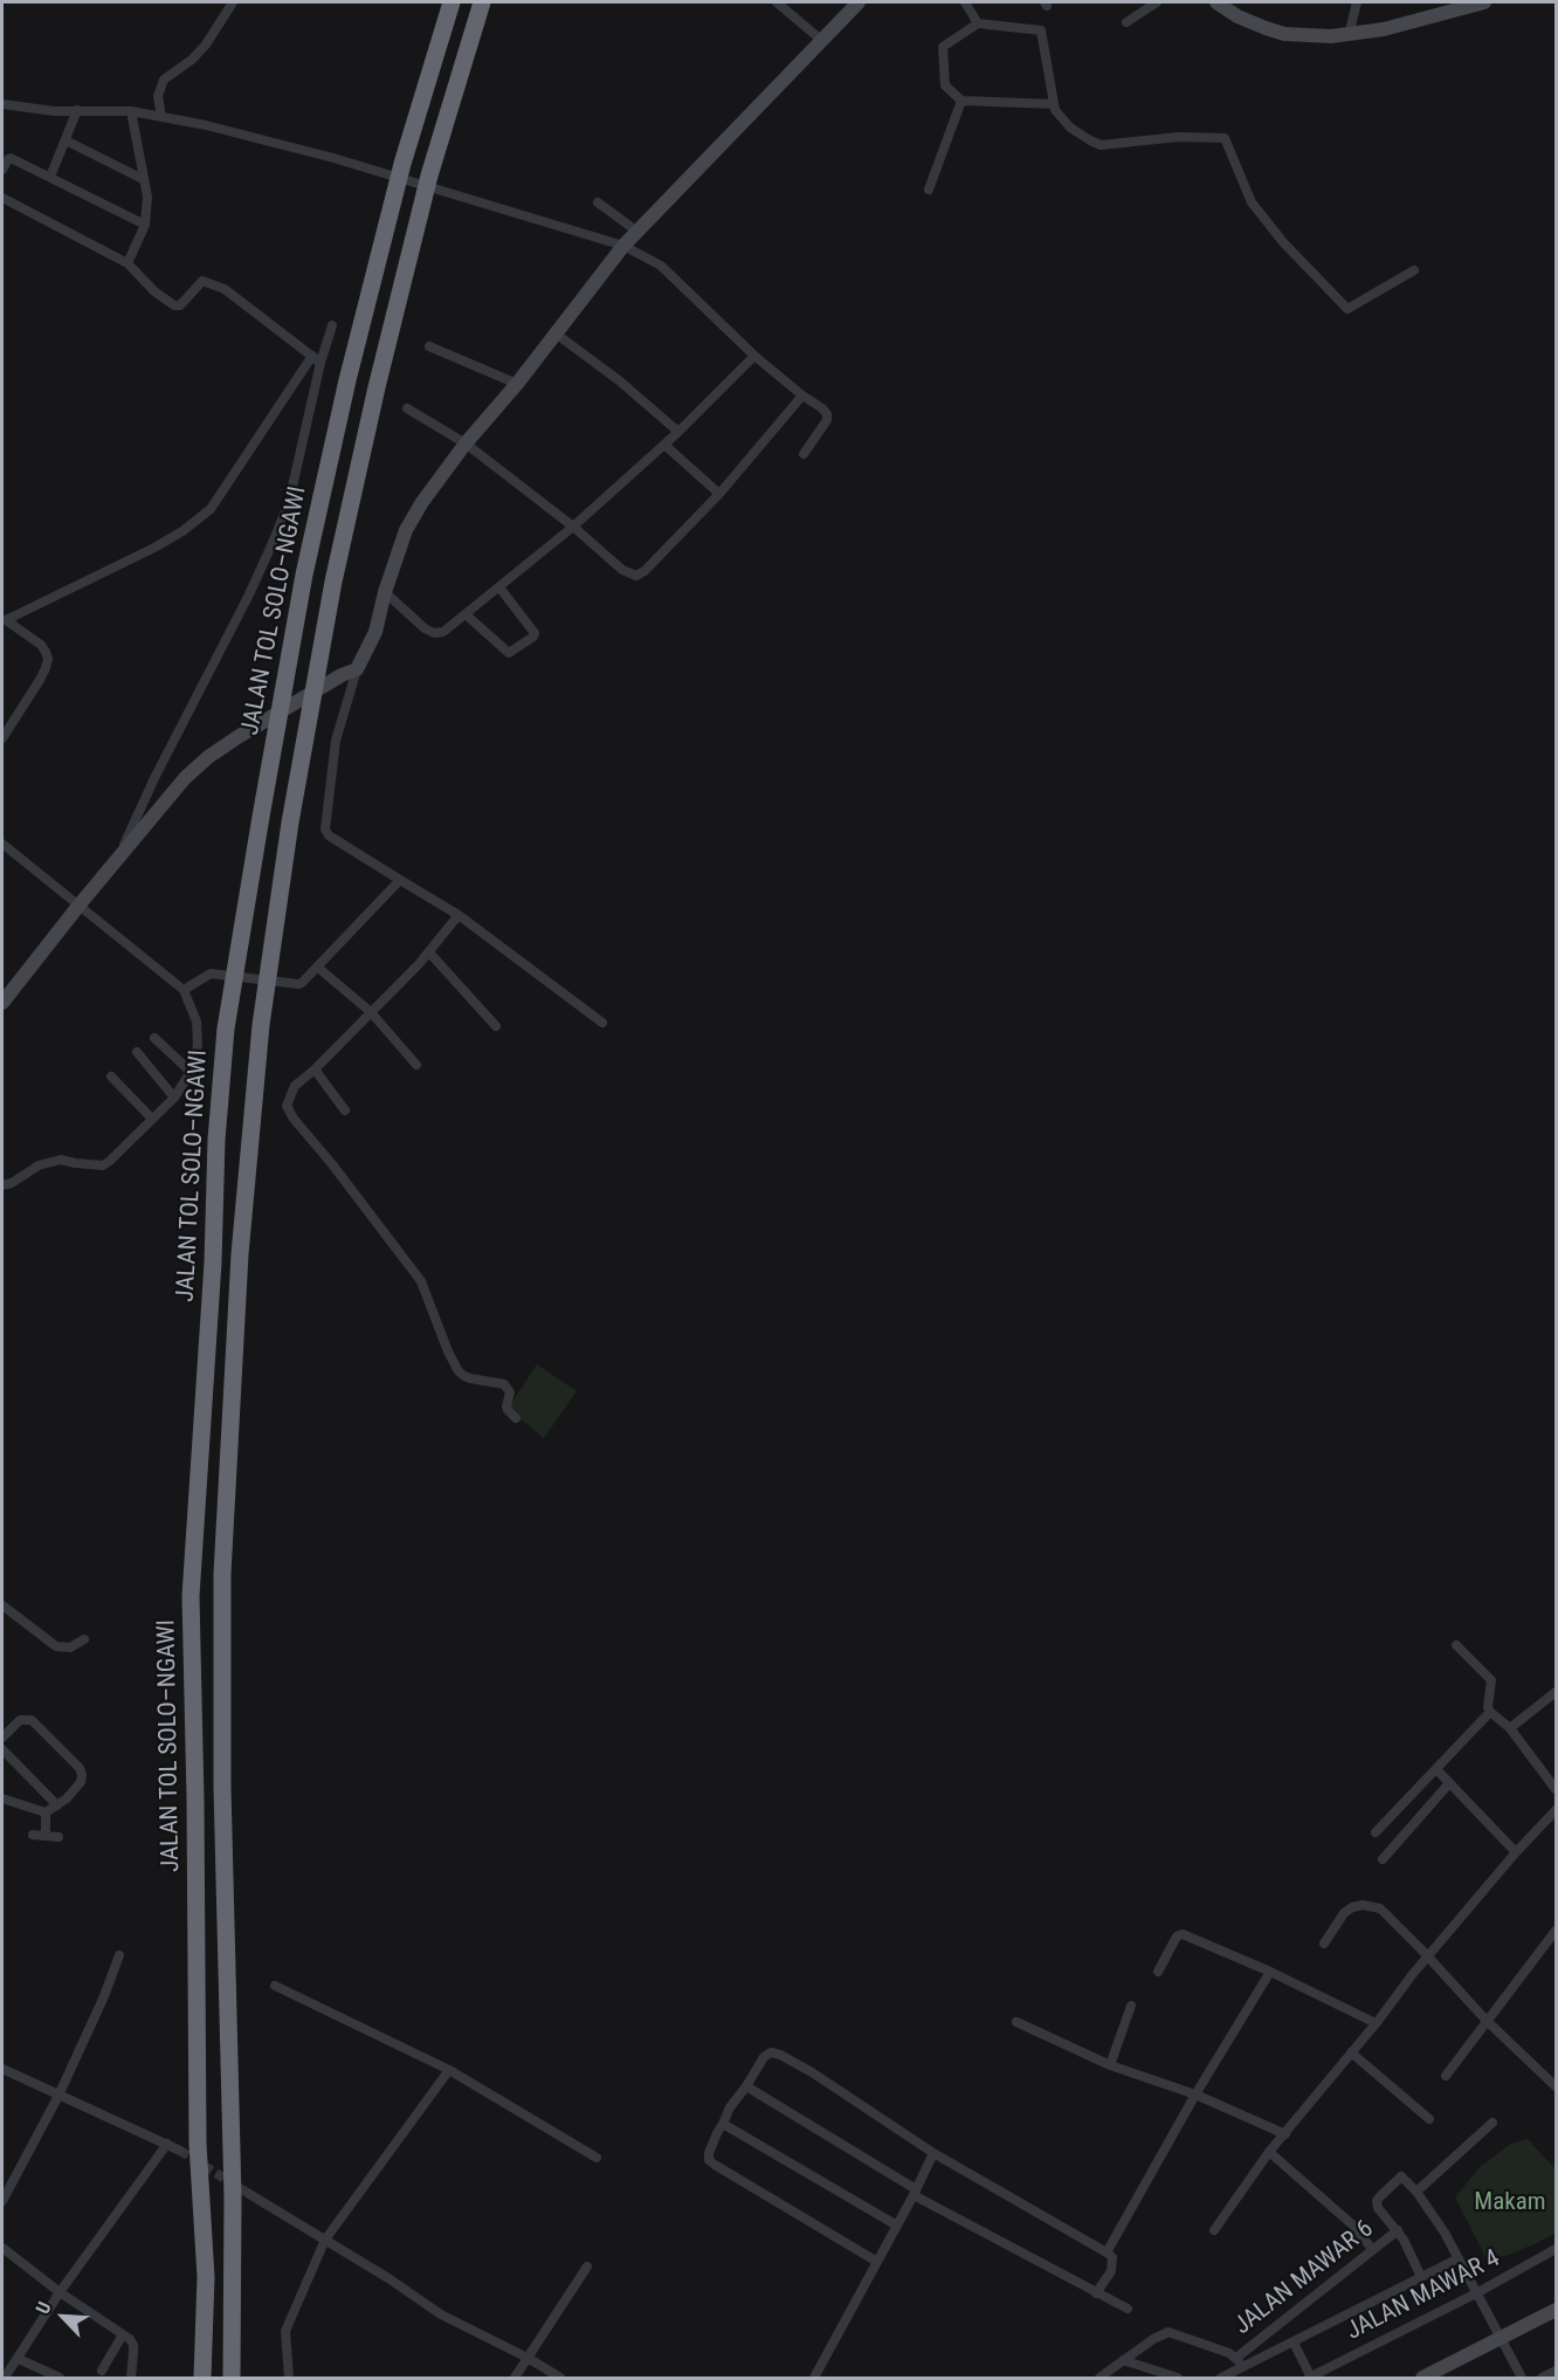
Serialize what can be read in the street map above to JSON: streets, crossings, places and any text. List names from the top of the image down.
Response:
{
  "streets": {
    "highway": ["JALAN TOL SOLO–NGAWI"],
    "street": ["JALAN MAWAR 6", "JALAN MAWAR 4"]
  },
  "parks": ["Makam"],
  "north": "top left"
}
